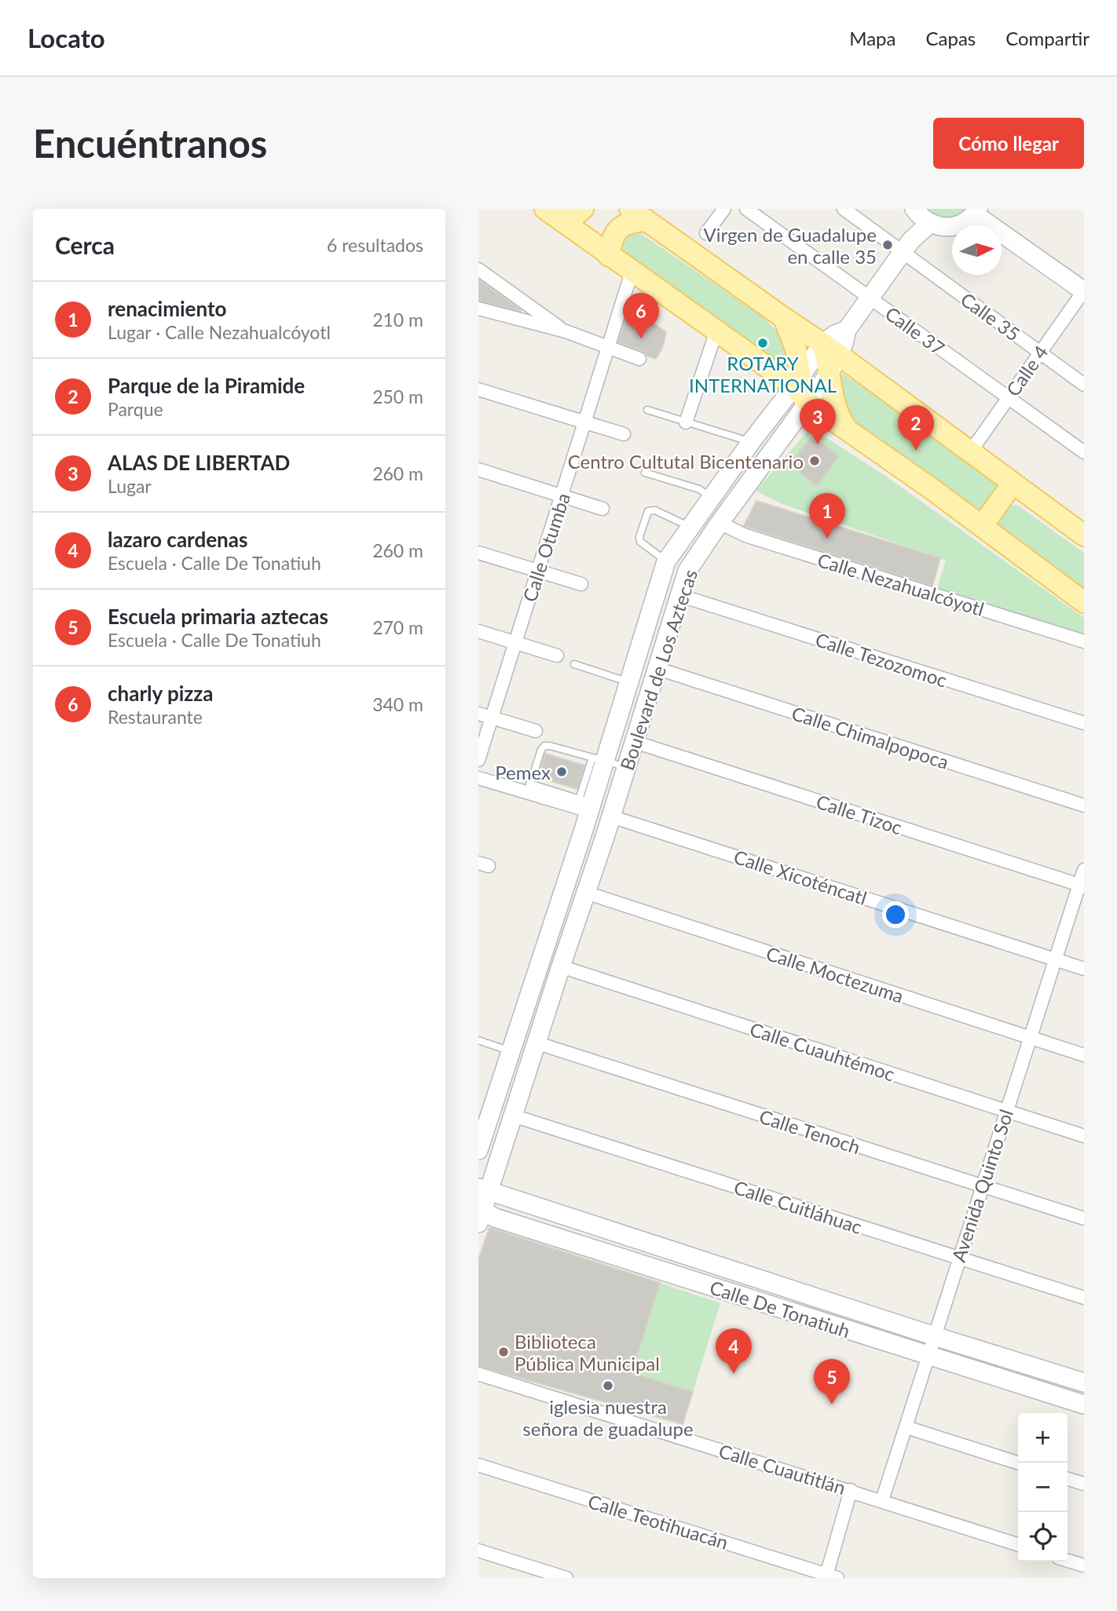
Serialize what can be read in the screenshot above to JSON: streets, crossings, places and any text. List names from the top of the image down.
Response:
{
  "streets": {
    "main road": ["Boulevard de Los Aztecas", "Calle De Tonatiuh"],
    "street": [
      "Calle 35",
      "Calle 37",
      "Calle 4",
      "Calle Otumba",
      "Calle Nezahualcóyotl",
      "Calle Tezozomoc",
      "Calle Chimalpopoca",
      "Calle Tizoc",
      "Calle Xicoténcatl",
      "Calle Moctezuma",
      "Calle Cuauhtémoc",
      "Calle Tenoch",
      "Avenida Quinto Sol",
      "Calle Cuitláhuac",
      "Calle Cuautitlán",
      "Calle Teotihuacán"
    ]
  },
  "crossings": [
    ["Calle 35", "Calle 4"],
    ["Calle 35", "Boulevard de Los Aztecas"],
    ["Calle 37", "Calle 4"],
    ["Calle 37", "Boulevard de Los Aztecas"],
    ["Calle Nezahualcóyotl", "Boulevard de Los Aztecas"],
    ["Calle Tezozomoc", "Boulevard de Los Aztecas"],
    ["Boulevard de Los Aztecas", "Calle Chimalpopoca"],
    ["Boulevard de Los Aztecas", "Calle Tizoc"],
    ["Boulevard de Los Aztecas", "Calle Xicoténcatl"],
    ["Boulevard de Los Aztecas", "Calle Moctezuma"],
    ["Boulevard de Los Aztecas", "Calle Cuauhtémoc"],
    ["Boulevard de Los Aztecas", "Calle Tenoch"],
    ["Boulevard de Los Aztecas", "Calle Cuitláhuac"],
    ["Boulevard de Los Aztecas", "Calle De Tonatiuh"],
    ["Calle Tizoc", "Avenida Quinto Sol"],
    ["Calle Xicoténcatl", "Avenida Quinto Sol"],
    ["Calle Moctezuma", "Avenida Quinto Sol"],
    ["Calle Cuauhtémoc", "Avenida Quinto Sol"],
    ["Calle Tenoch", "Avenida Quinto Sol"],
    ["Avenida Quinto Sol", "Calle Cuitláhuac"],
    ["Avenida Quinto Sol", "Calle De Tonatiuh"],
    ["Avenida Quinto Sol", "Calle Cuautitlán"]
  ],
  "places": [
    "Virgen de Guadalupe en calle 35",
    "ROTARY INTERNATIONAL",
    "Centro Cultutal Bicentenario",
    "Pemex",
    "Biblioteca Pública Municipal",
    "iglesia nuestra señora de guadalupe"
  ],
  "north": "right",
  "page": {
    "header": "Locato",
    "nav": ["Mapa", "Capas", "Compartir"],
    "buttons": "Cómo llegar",
    "title": "Encuéntranos",
    "heading": ["Cerca", "6 resultados"],
    "list": [
      {
        "mark": "1",
        "name": "renacimiento",
        "note": "Lugar · Calle Nezahualcóyotl",
        "value": "210 m"
      },
      {
        "mark": "2",
        "name": "Parque de la Piramide",
        "note": "Parque",
        "value": "250 m"
      },
      {
        "mark": "3",
        "name": "ALAS DE LIBERTAD",
        "note": "Lugar",
        "value": "260 m"
      },
      {
        "mark": "4",
        "name": "lazaro cardenas",
        "note": "Escuela · Calle De Tonatiuh",
        "value": "260 m"
      },
      {
        "mark": "5",
        "name": "Escuela primaria aztecas",
        "note": "Escuela · Calle De Tonatiuh",
        "value": "270 m"
      },
      {
        "mark": "6",
        "name": "charly pizza",
        "note": "Restaurante",
        "value": "340 m"
      }
    ],
    "pins": [
      "6",
      "3",
      "2",
      "1",
      "4",
      "5"
    ],
    "map_buttons": ["+", "−"]
  }
}
